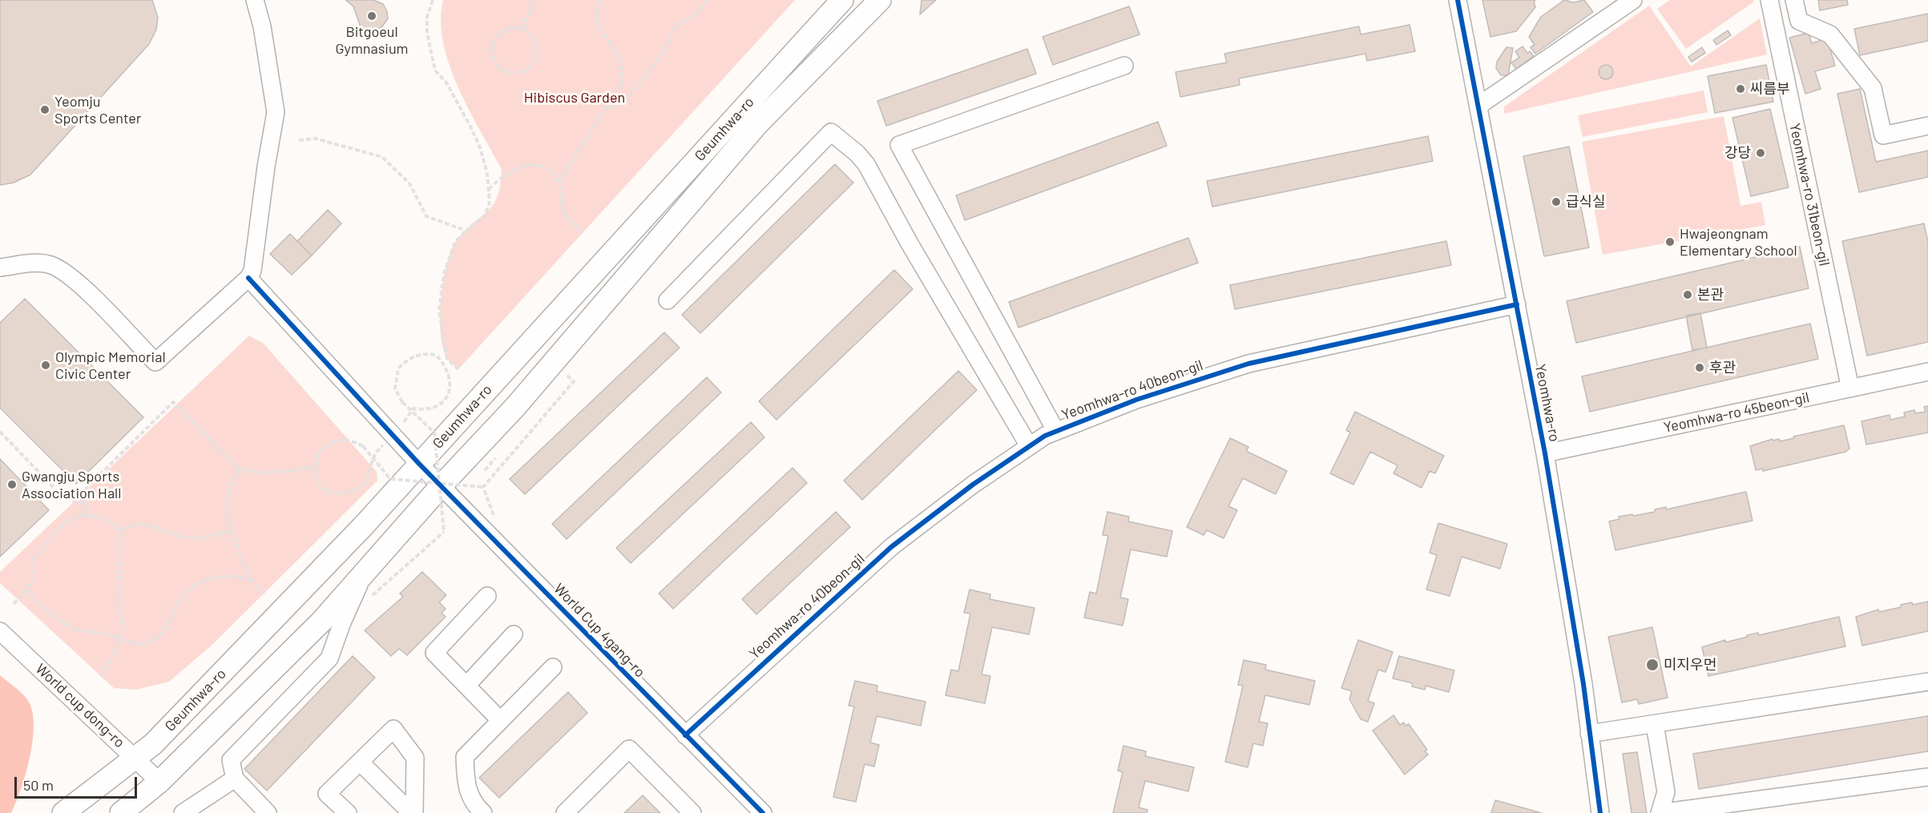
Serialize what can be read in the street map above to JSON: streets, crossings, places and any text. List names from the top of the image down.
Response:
{
  "streets": {
    "main road": ["Geumhwa-ro"],
    "street": [
      "Yeomhwa-ro 31beon-gil",
      "Yeomhwa-ro 40beon-gil",
      "Yeomhwa-ro",
      "Yeomhwa-ro 45beon-gil",
      "World Cup 4gang-ro",
      "World cup dong-ro"
    ]
  },
  "crossings": [
    ["Geumhwa-ro", "World Cup 4gang-ro"],
    ["Geumhwa-ro", "World cup dong-ro"],
    ["Yeomhwa-ro 31beon-gil", "Yeomhwa-ro 45beon-gil"],
    ["Yeomhwa-ro 40beon-gil", "Yeomhwa-ro"],
    ["Yeomhwa-ro 40beon-gil", "World Cup 4gang-ro"],
    ["Yeomhwa-ro", "Yeomhwa-ro 45beon-gil"]
  ],
  "parks": ["Hibiscus Garden"],
  "places": [
    "Bitgoeul Gymnasium",
    "씨름부",
    "Yeomju Sports Center",
    "강당",
    "급식실",
    "Hwajeongnam Elementary School",
    "본관",
    "Olympic Memorial Civic Center",
    "후관",
    "Gwangju Sports Association Hall",
    "미지우먼"
  ],
  "scale_bar": "50 m"
}
